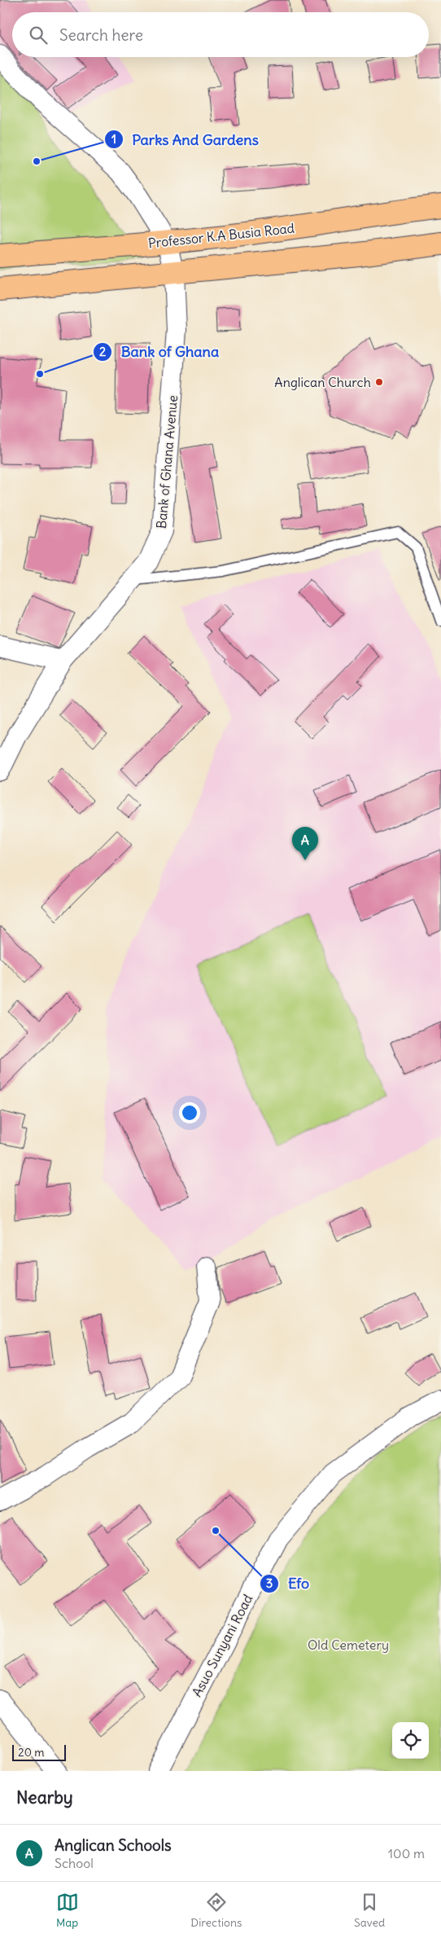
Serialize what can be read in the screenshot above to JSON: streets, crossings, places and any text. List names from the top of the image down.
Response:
{
  "streets": {
    "main road": ["Professor K.A Busia Road"],
    "street": ["Bank of Ghana Avenue", "Asuo Sunyani Road"]
  },
  "crossings": [
    ["Professor K.A Busia Road", "Bank of Ghana Avenue"]
  ],
  "parks": ["Old Cemetery"],
  "places": [
    "Parks And Gardens",
    "Bank of Ghana",
    "Anglican Church",
    "Efo"
  ],
  "scale_bar": "20 m",
  "page": {
    "search": "Search here",
    "pins": "A",
    "scale": "20 m",
    "heading": "Nearby",
    "list": [
      {
        "mark": "A",
        "name": "Anglican Schools",
        "note": "School",
        "value": "100 m"
      }
    ],
    "nav": ["Map", "Directions", "Saved"]
  }
}
